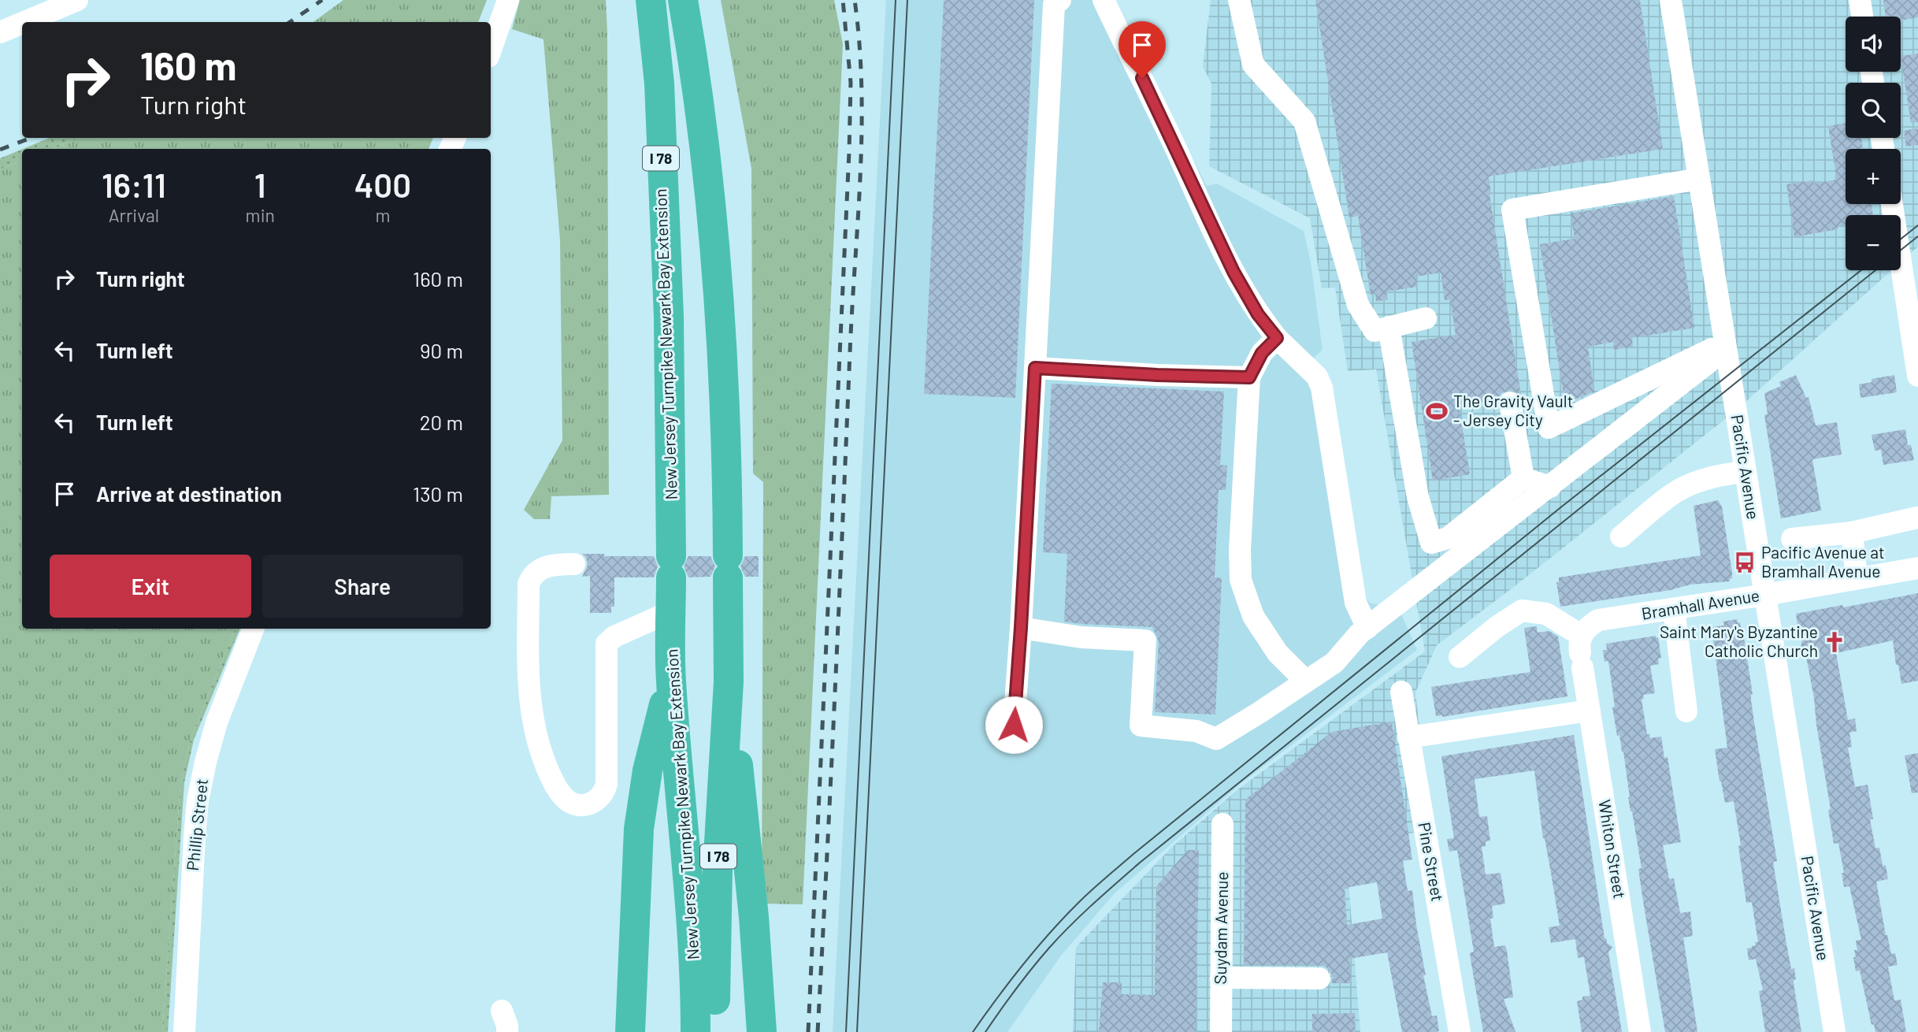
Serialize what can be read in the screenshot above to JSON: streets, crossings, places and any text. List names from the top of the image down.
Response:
{
  "streets": {
    "highway": ["I 78", "New Jersey Turnpike Newark Bay Extension"],
    "street": [
      "Pacific Avenue",
      "Bramhall Avenue",
      "Phillip Street",
      "Whiton Street",
      "Pine Street",
      "Suydam Avenue"
    ]
  },
  "crossings": [
    ["Pacific Avenue", "Bramhall Avenue"],
    ["Bramhall Avenue", "Whiton Street"]
  ],
  "places": {
    "sports": ["The Gravity Vault - Jersey City"],
    "bus stop": ["Pacific Avenue at Bramhall Avenue"],
    "church": ["Saint Mary's Byzantine Catholic Church"]
  },
  "page": {
    "map_buttons": ["+", "−"],
    "turn": ["160 m", "Turn right"],
    "eta": [
      "16:11",
      "Arrival",
      "1",
      "min",
      "400",
      "m"
    ],
    "list": [
      {
        "name": "Turn right",
        "value": "160 m"
      },
      {
        "name": "Turn left",
        "value": "90 m"
      },
      {
        "name": "Turn left",
        "value": "20 m"
      },
      {
        "name": "Arrive at destination",
        "value": "130 m"
      }
    ],
    "buttons": ["Exit", "Share"]
  }
}
